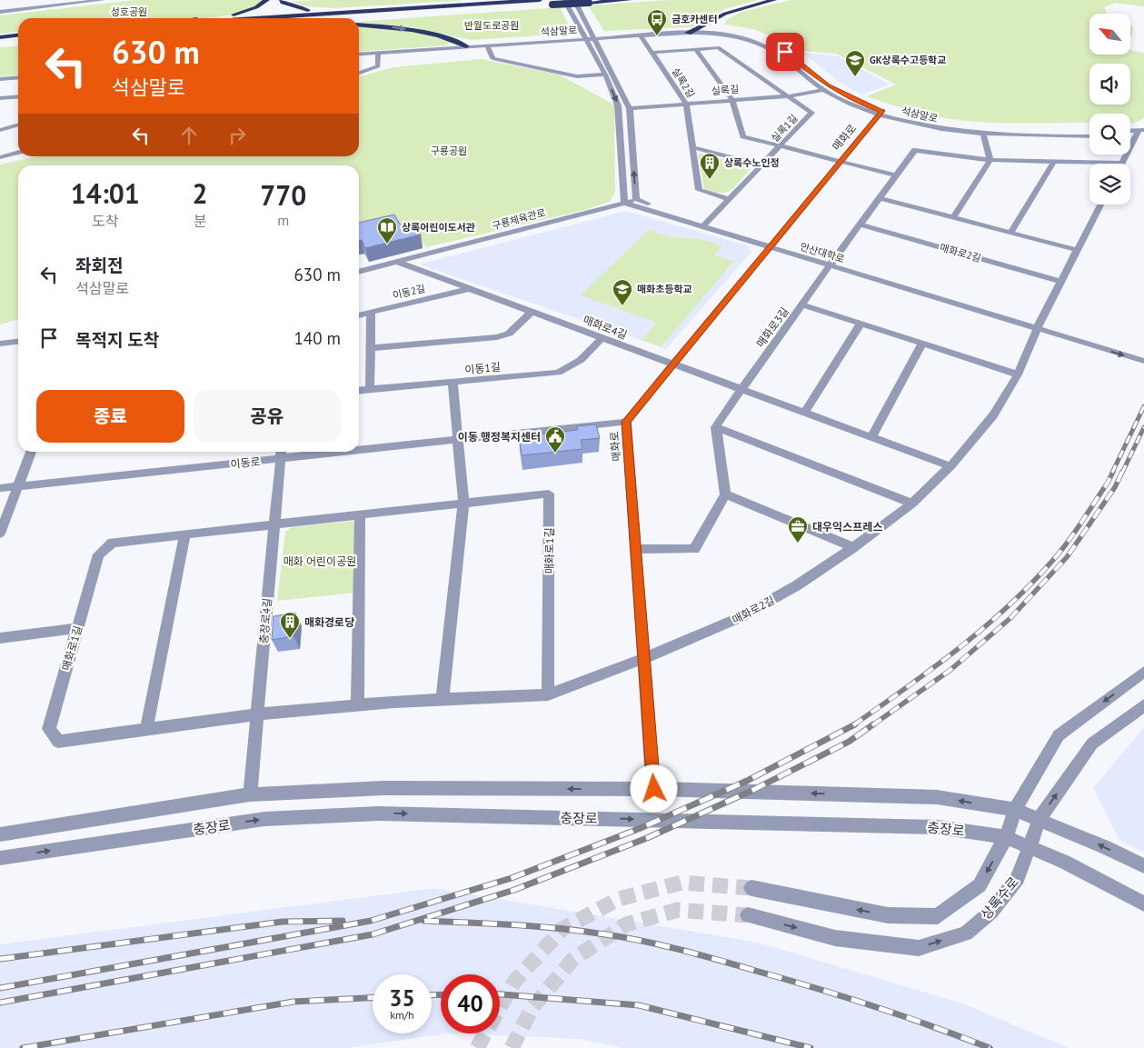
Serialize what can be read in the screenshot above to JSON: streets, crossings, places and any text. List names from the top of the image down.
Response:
{
  "streets": {
    "street": [
      "석삼말로",
      "실록2길",
      "실록길",
      "실록1길",
      "매화로",
      "구룡체육관로",
      "안산대학로",
      "매화로2길",
      "이동2길",
      "매화로4길",
      "매화로3길",
      "이동1길",
      "이동로",
      "매화로1길",
      "충장로4길",
      "충장로",
      "상록수로"
    ]
  },
  "crossings": [
    ["석삼말로", "실록2길"],
    ["석삼말로", "실록길"],
    ["석삼말로", "매화로"],
    ["실록2길", "실록길"],
    ["실록2길", "실록1길"],
    ["실록길", "실록1길"],
    ["실록1길", "안산대학로"],
    ["매화로", "안산대학로"],
    ["매화로", "매화로2길"],
    ["매화로", "매화로4길"],
    ["매화로", "이동로"],
    ["매화로", "매화로1길"],
    ["구룡체육관로", "안산대학로"],
    ["구룡체육관로", "매화로4길"],
    ["안산대학로", "매화로2길"],
    ["안산대학로", "매화로3길"],
    ["매화로2길", "매화로4길"],
    ["매화로2길", "매화로3길"],
    ["매화로2길", "매화로1길"],
    ["이동2길", "매화로4길"],
    ["매화로4길", "매화로3길"],
    ["매화로4길", "이동1길"],
    ["이동로", "충장로4길"],
    ["매화로1길", "충장로4길"],
    ["충장로", "상록수로"]
  ],
  "parks": [
    "성호공원",
    "반월도로공원",
    "구룡공원",
    "매화 어린이공원"
  ],
  "places": {
    "bus stop": ["금호카센터"],
    "school or university": ["GK상록수고등학교", "매화초등학교"],
    "building": ["상록수노인정", "매화경로당"],
    "library": ["상록어린이도서관"],
    "public building": ["이동 행정복지센터"],
    "office": ["대우익스프레스"]
  },
  "north": "top left",
  "page": {
    "turn": ["630 m", "석삼말로"],
    "eta": [
      "14:01",
      "도착",
      "2",
      "분",
      "770",
      "m"
    ],
    "list": [
      {
        "name": "좌회전",
        "note": "석삼말로",
        "value": "630 m"
      },
      {
        "name": "목적지 도착",
        "value": "140 m"
      }
    ],
    "buttons": ["종료", "공유"],
    "speed": "35 km/h",
    "limit": "40"
  }
}
